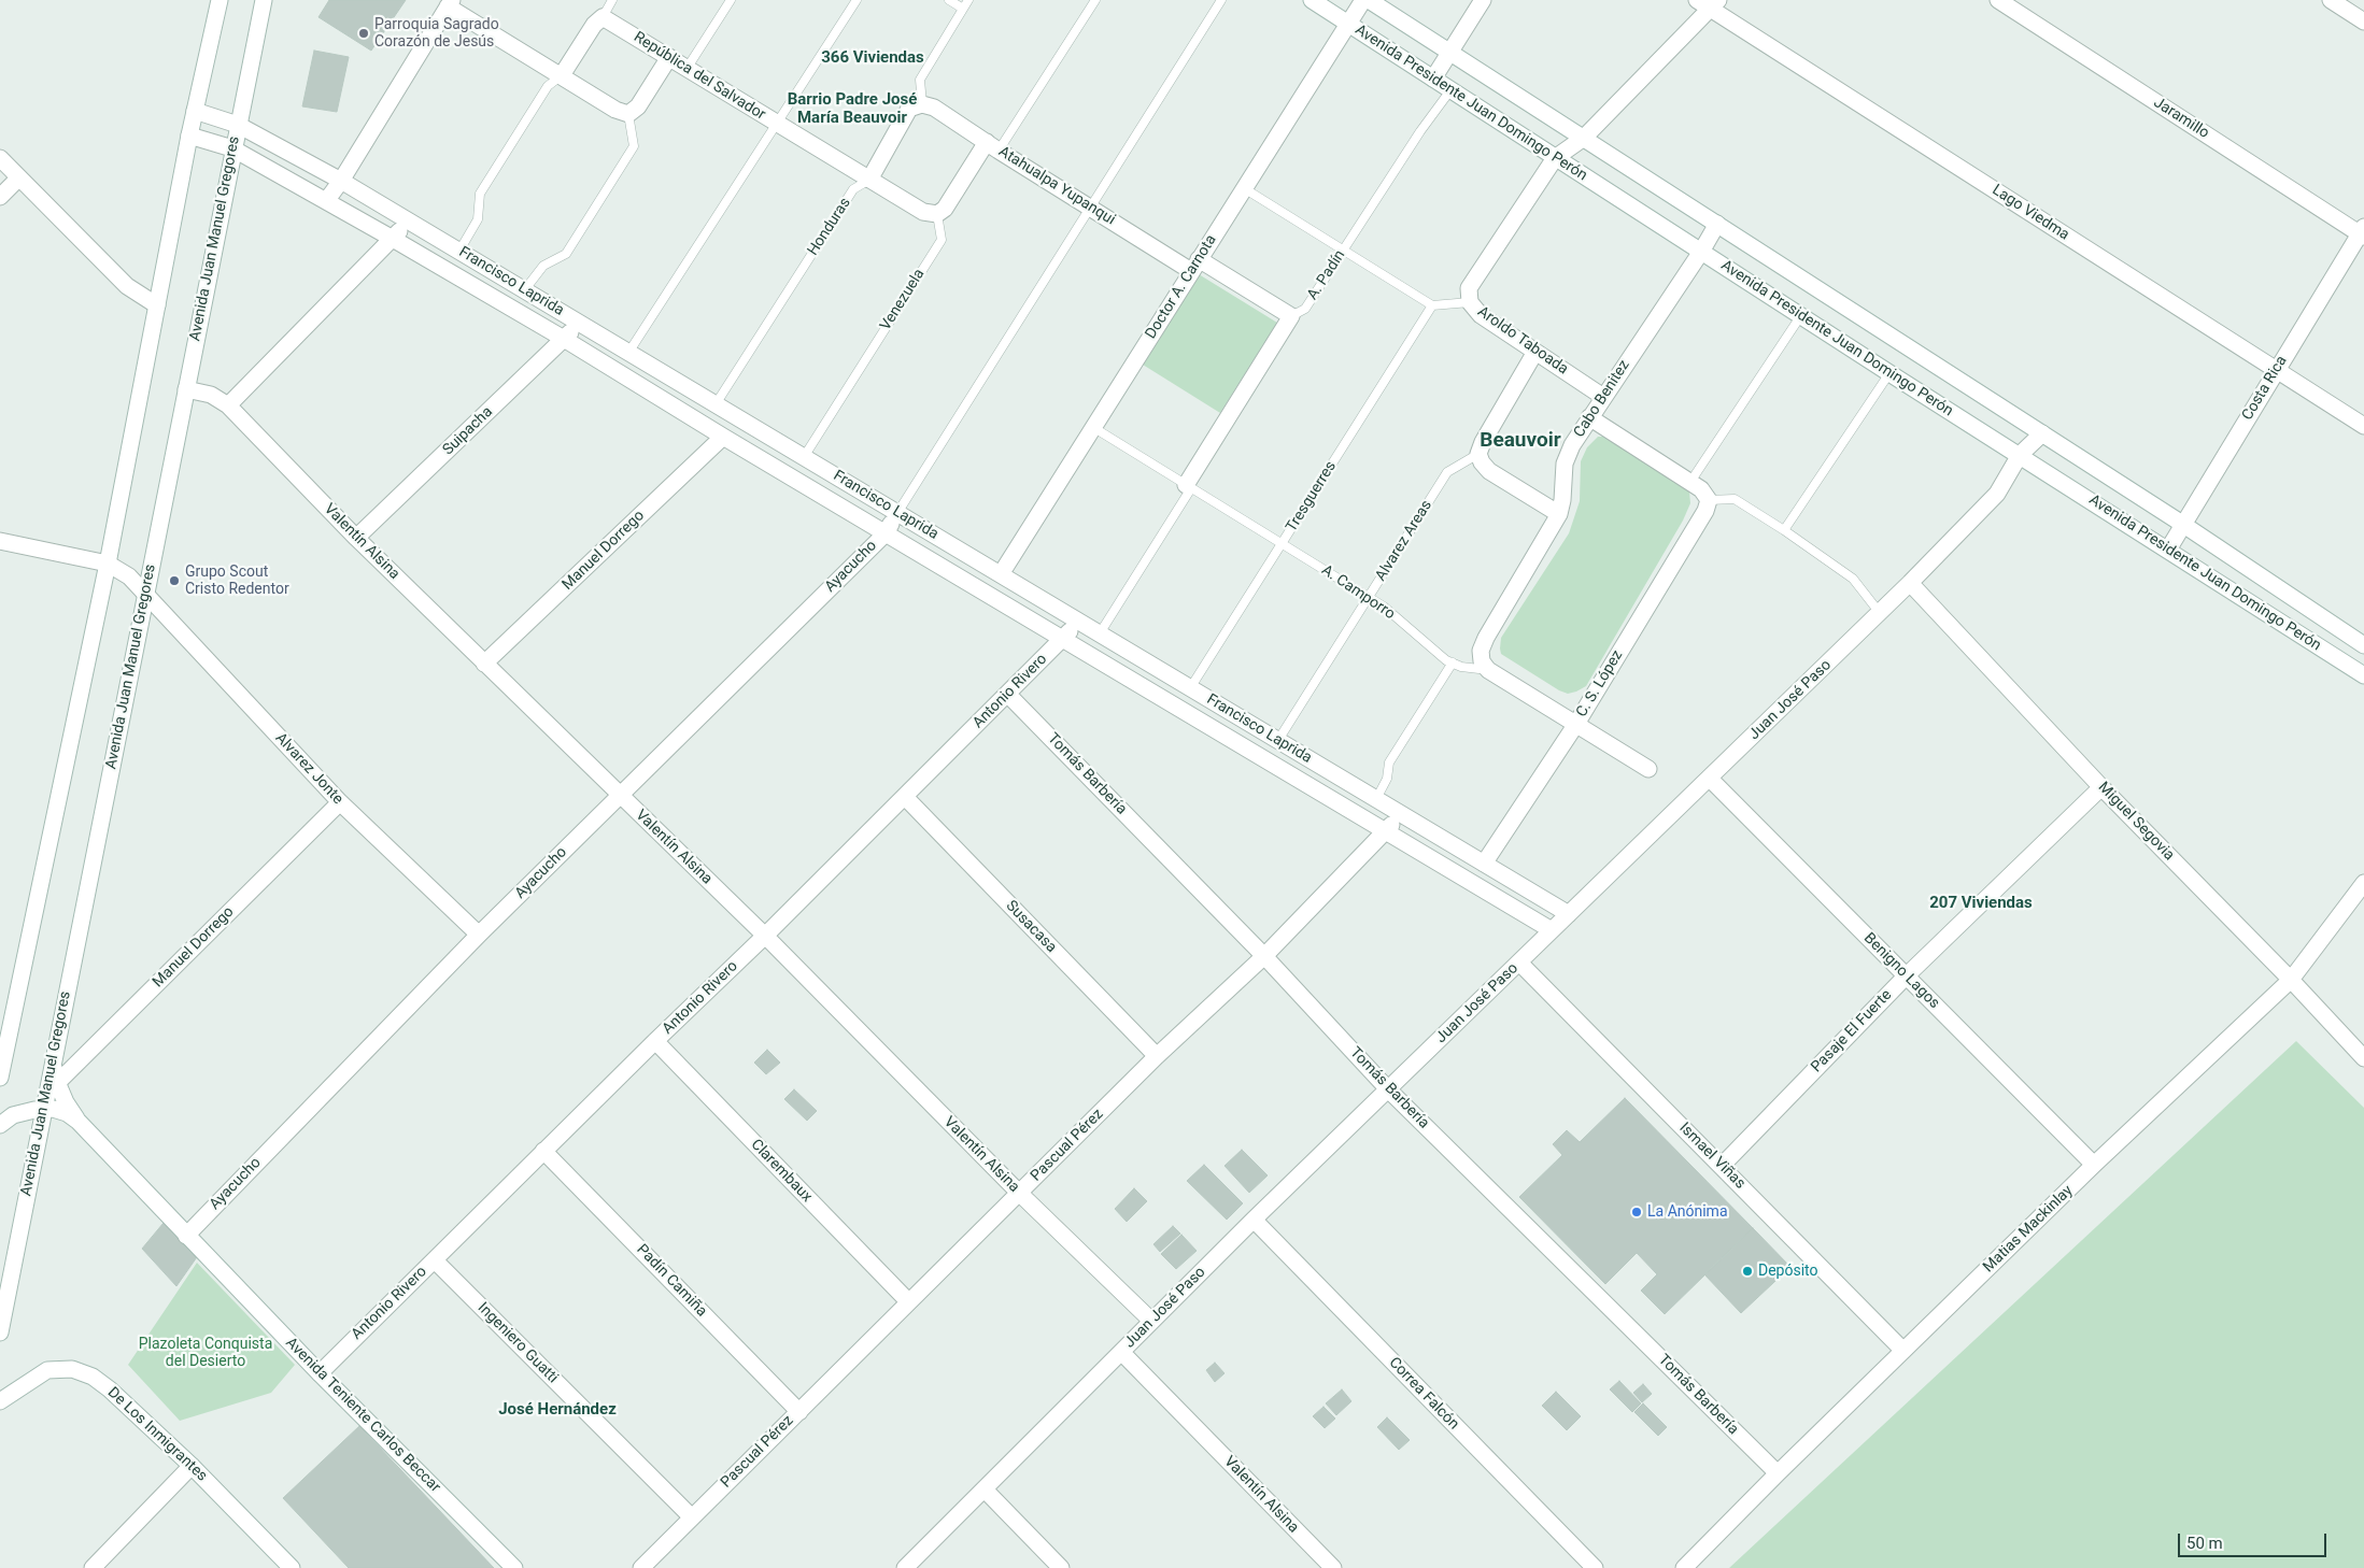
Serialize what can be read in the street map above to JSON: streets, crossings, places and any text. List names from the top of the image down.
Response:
{
  "streets": {
    "street": [
      "República del Salvador",
      "Avenida Presidente Juan Domingo Perón",
      "Jaramillo",
      "Atahualpa Yupanqui",
      "Lago Viedma",
      "Honduras",
      "Avenida Juan Manuel Gregores",
      "A. Padín",
      "Francisco Laprida",
      "Doctor A. Carnota",
      "Aroldo Taboada",
      "Costa Rica",
      "Cabo Benitez",
      "Suipacha",
      "Valentín Alsina",
      "Manuel Dorrego",
      "Ayacucho",
      "A. Camporro",
      "C. S. López",
      "Antonio Rivero",
      "Juan José Paso",
      "Alvarez Jonte",
      "Tomás Barbería",
      "Miguel Segovia",
      "Susacasa",
      "Benigno Lagos",
      "Pasaje El Fuerte",
      "Pascual Pérez",
      "Ismael Viñas",
      "Clarembaux",
      "Matias Mackinlay",
      "Padín Camiña",
      "Ingeniero Guatti",
      "Correa Falcón",
      "Avenida Teniente Carlos Beccar",
      "De Los Inmigrantes"
    ],
    "lane": ["Venezuela", "Tresguerres", "Alvarez Areas"]
  },
  "crossings": [
    ["República del Salvador", "Honduras"],
    ["República del Salvador", "Venezuela"],
    ["Avenida Presidente Juan Domingo Perón", "A. Padín"],
    ["Avenida Presidente Juan Domingo Perón", "Doctor A. Carnota"],
    ["Avenida Presidente Juan Domingo Perón", "Costa Rica"],
    ["Avenida Presidente Juan Domingo Perón", "Cabo Benitez"],
    ["Avenida Presidente Juan Domingo Perón", "Juan José Paso"],
    ["Jaramillo", "Costa Rica"],
    ["Atahualpa Yupanqui", "Honduras"],
    ["Atahualpa Yupanqui", "A. Padín"],
    ["Atahualpa Yupanqui", "Doctor A. Carnota"],
    ["Lago Viedma", "Costa Rica"],
    ["Honduras", "Francisco Laprida"],
    ["Avenida Juan Manuel Gregores", "Francisco Laprida"],
    ["Avenida Juan Manuel Gregores", "Valentín Alsina"],
    ["Avenida Juan Manuel Gregores", "Manuel Dorrego"],
    ["Avenida Juan Manuel Gregores", "Alvarez Jonte"],
    ["Avenida Juan Manuel Gregores", "Avenida Teniente Carlos Beccar"],
    ["A. Padín", "Francisco Laprida"],
    ["A. Padín", "A. Camporro"],
    ["Francisco Laprida", "Doctor A. Carnota"],
    ["Francisco Laprida", "Venezuela"],
    ["Francisco Laprida", "Suipacha"],
    ["Francisco Laprida", "Tresguerres"],
    ["Francisco Laprida", "Alvarez Areas"],
    ["Francisco Laprida", "Manuel Dorrego"],
    ["Francisco Laprida", "Ayacucho"],
    ["Francisco Laprida", "C. S. López"],
    ["Francisco Laprida", "Antonio Rivero"],
    ["Francisco Laprida", "Juan José Paso"],
    ["Francisco Laprida", "Pascual Pérez"],
    ["Doctor A. Carnota", "A. Camporro"],
    ["Aroldo Taboada", "Cabo Benitez"],
    ["Aroldo Taboada", "Tresguerres"],
    ["Cabo Benitez", "A. Camporro"],
    ["Suipacha", "Valentín Alsina"],
    ["Tresguerres", "A. Camporro"],
    ["Alvarez Areas", "A. Camporro"],
    ["Valentín Alsina", "Manuel Dorrego"],
    ["Valentín Alsina", "Ayacucho"],
    ["Valentín Alsina", "Antonio Rivero"],
    ["Valentín Alsina", "Juan José Paso"],
    ["Valentín Alsina", "Pascual Pérez"],
    ["Manuel Dorrego", "Alvarez Jonte"],
    ["Manuel Dorrego", "Avenida Teniente Carlos Beccar"],
    ["Ayacucho", "Alvarez Jonte"],
    ["Ayacucho", "Avenida Teniente Carlos Beccar"],
    ["A. Camporro", "C. S. López"],
    ["Antonio Rivero", "Tomás Barbería"],
    ["Antonio Rivero", "Susacasa"],
    ["Antonio Rivero", "Clarembaux"],
    ["Antonio Rivero", "Padín Camiña"],
    ["Antonio Rivero", "Ingeniero Guatti"],
    ["Antonio Rivero", "Avenida Teniente Carlos Beccar"],
    ["Juan José Paso", "Tomás Barbería"],
    ["Juan José Paso", "Miguel Segovia"],
    ["Juan José Paso", "Benigno Lagos"],
    ["Juan José Paso", "Ismael Viñas"],
    ["Juan José Paso", "Correa Falcón"],
    ["Tomás Barbería", "Pascual Pérez"],
    ["Tomás Barbería", "Matias Mackinlay"],
    ["Miguel Segovia", "Pasaje El Fuerte"],
    ["Miguel Segovia", "Matias Mackinlay"],
    ["Susacasa", "Pascual Pérez"],
    ["Benigno Lagos", "Pasaje El Fuerte"],
    ["Benigno Lagos", "Matias Mackinlay"],
    ["Pasaje El Fuerte", "Ismael Viñas"],
    ["Pascual Pérez", "Clarembaux"],
    ["Pascual Pérez", "Padín Camiña"],
    ["Pascual Pérez", "Ingeniero Guatti"],
    ["Ismael Viñas", "Matias Mackinlay"]
  ],
  "districts": [
    "366 Viviendas",
    "Barrio Padre José María Beauvoir",
    "Beauvoir",
    "207 Viviendas",
    "José Hernández"
  ],
  "parks": ["Plazoleta Conquista del Desierto"],
  "places": [
    "Parroquia Sagrado Corazón de Jesús",
    "Grupo Scout Cristo Redentor",
    "La Anónima",
    "Depósito"
  ],
  "scale_bar": "50 m"
}
